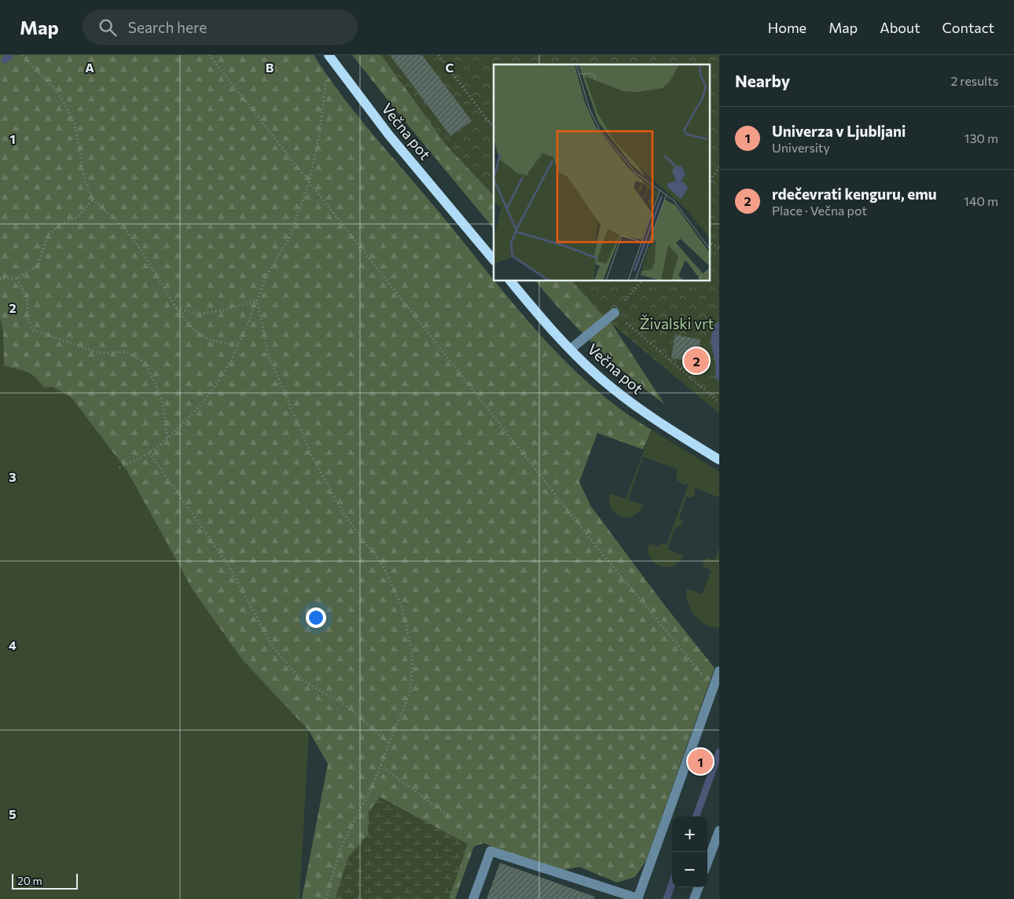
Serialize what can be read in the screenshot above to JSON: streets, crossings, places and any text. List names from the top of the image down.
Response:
{
  "streets": {
    "main road": ["Večna pot"]
  },
  "parks": ["Živalski vrt"],
  "scale_bar": "20 m",
  "page": {
    "header": "Map",
    "search": "Search here",
    "nav": [
      "Home",
      "Map",
      "About",
      "Contact"
    ],
    "heading": ["Nearby", "2 results"],
    "list": [
      {
        "mark": "1",
        "name": "Univerza v Ljubljani",
        "note": "University",
        "value": "130 m"
      },
      {
        "mark": "2",
        "name": "rdečevrati kenguru, emu",
        "note": "Place · Večna pot",
        "value": "140 m"
      }
    ],
    "pins": ["2", "1"],
    "map_buttons": ["+", "−"],
    "scale": "20 m"
  },
  "grid": {
    "columns": ["A", "B", "C"],
    "rows": [
      "1",
      "2",
      "3",
      "4",
      "5"
    ]
  }
}
